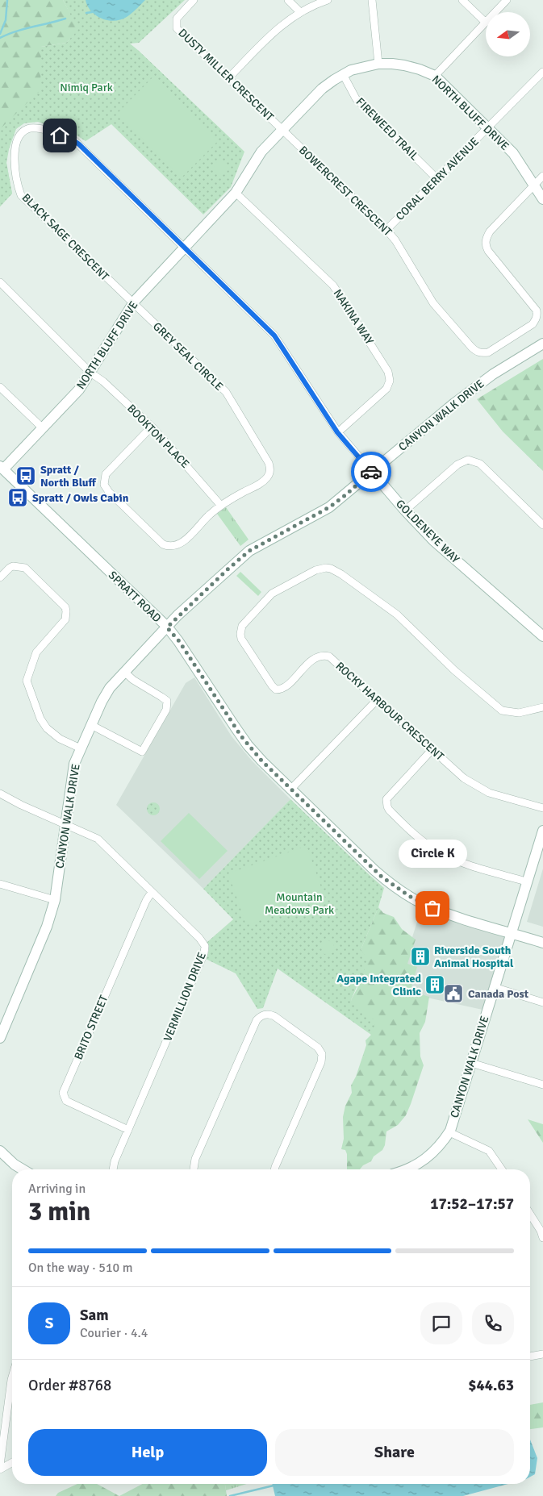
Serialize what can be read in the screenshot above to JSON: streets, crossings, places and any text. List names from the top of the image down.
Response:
{
  "streets": {
    "street": [
      "DUSTY MILLER CRESCENT",
      "NORTH BLUFF DRIVE",
      "FIREWEED TRAIL",
      "CORAL BERRY AVENUE",
      "BOWERCREST CRESCENT",
      "BLACK SAGE CRESCENT",
      "NAKINA WAY",
      "GREY SEAL CIRCLE",
      "CANYON WALK DRIVE",
      "BOOKTON PLACE",
      "GOLDENEYE WAY",
      "SPRATT ROAD",
      "ROCKY HARBOUR CRESCENT",
      "VERMILLION DRIVE",
      "BRITO STREET"
    ]
  },
  "crossings": [
    ["DUSTY MILLER CRESCENT", "NORTH BLUFF DRIVE"],
    ["DUSTY MILLER CRESCENT", "BOWERCREST CRESCENT"],
    ["NORTH BLUFF DRIVE", "FIREWEED TRAIL"],
    ["NORTH BLUFF DRIVE", "CORAL BERRY AVENUE"],
    ["NORTH BLUFF DRIVE", "BOWERCREST CRESCENT"],
    ["NORTH BLUFF DRIVE", "BLACK SAGE CRESCENT"],
    ["NORTH BLUFF DRIVE", "NAKINA WAY"],
    ["NORTH BLUFF DRIVE", "GREY SEAL CIRCLE"],
    ["NORTH BLUFF DRIVE", "BOOKTON PLACE"],
    ["NORTH BLUFF DRIVE", "GOLDENEYE WAY"],
    ["NORTH BLUFF DRIVE", "SPRATT ROAD"],
    ["FIREWEED TRAIL", "CORAL BERRY AVENUE"],
    ["CORAL BERRY AVENUE", "BOWERCREST CRESCENT"],
    ["BLACK SAGE CRESCENT", "GREY SEAL CIRCLE"],
    ["BLACK SAGE CRESCENT", "GOLDENEYE WAY"],
    ["NAKINA WAY", "GOLDENEYE WAY"],
    ["GREY SEAL CIRCLE", "BOOKTON PLACE"],
    ["CANYON WALK DRIVE", "GOLDENEYE WAY"],
    ["CANYON WALK DRIVE", "SPRATT ROAD"],
    ["CANYON WALK DRIVE", "VERMILLION DRIVE"],
    ["VERMILLION DRIVE", "BRITO STREET"]
  ],
  "parks": ["Nimiq Park", "Mountain Meadows Park"],
  "places": {
    "bus stop": ["Spratt / North Bluff", "Spratt / Owls Cabin"],
    "other": ["Circle K"],
    "building": ["Riverside South Animal Hospital", "Agape Integrated Clinic"],
    "public building": ["Canada Post"]
  },
  "north": "left",
  "page": {
    "bubble": "Circle K",
    "heading": ["3 min", "Arriving in", "17:52–17:57"],
    "panel": [
      "Sam",
      "Courier · 4.4",
      "Order #8768",
      "$44.63"
    ],
    "bar": "On the way · 510 m",
    "round": "S",
    "buttons": ["Help", "Share"]
  }
}
